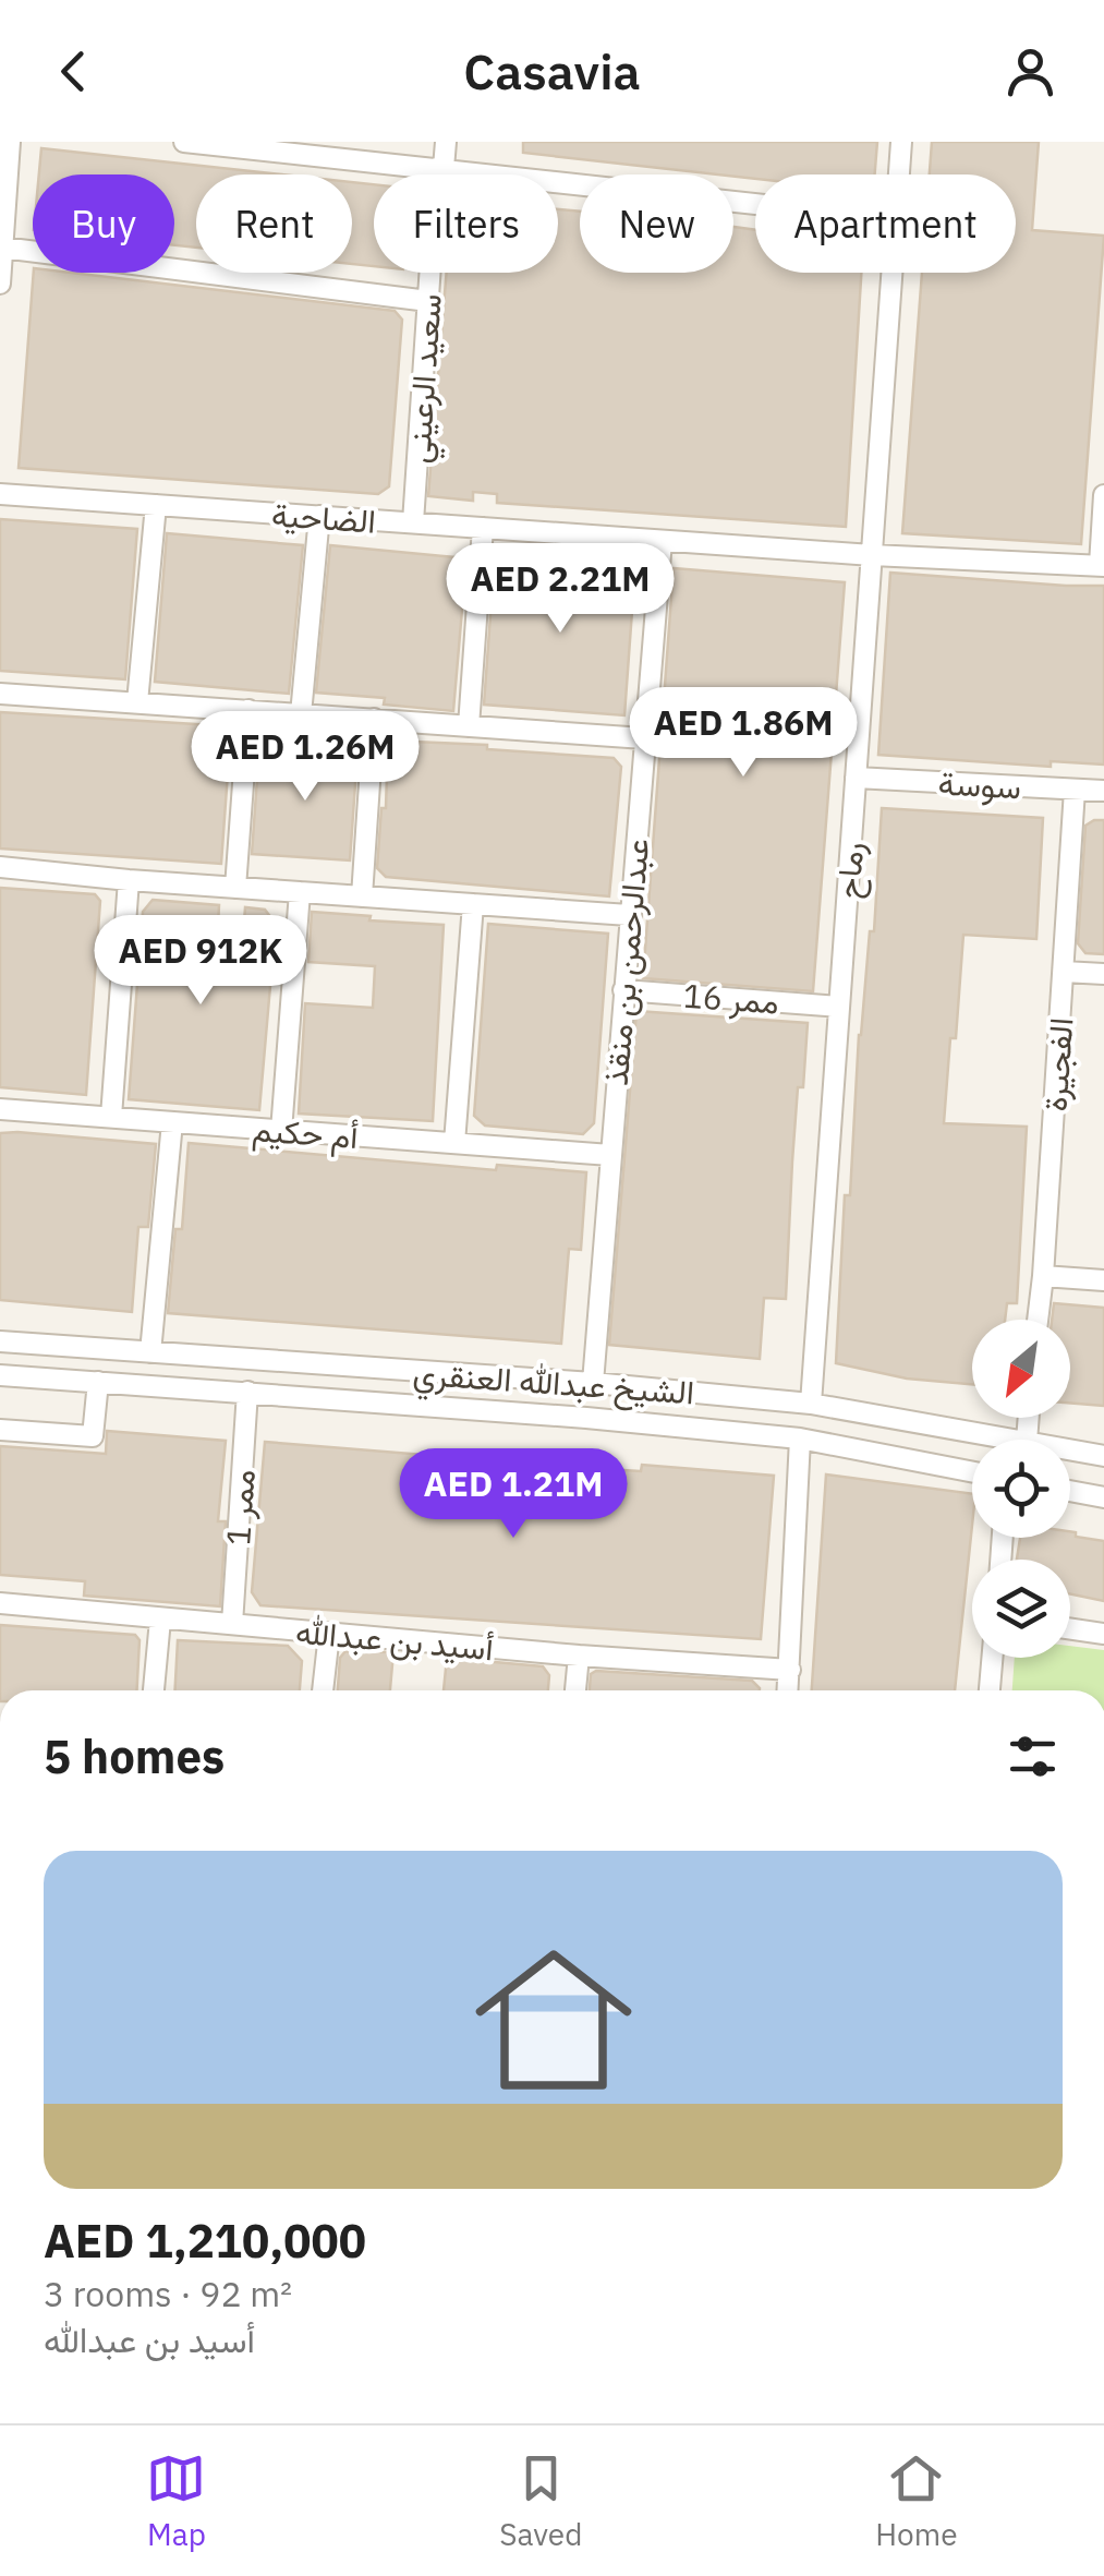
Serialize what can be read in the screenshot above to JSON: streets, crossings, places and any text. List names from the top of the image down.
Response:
{
  "streets": {
    "street": [
      "سعيد الرعيني",
      "الضاحية",
      "سوسة",
      "رماح",
      "عبدالرحمن بن منقذ",
      "ممر 16",
      "الفجيرة",
      "أم حكيم",
      "الشيخ عبدالله العنقري",
      "ممر 1",
      "أسيد بن عبدالله"
    ]
  },
  "crossings": [
    ["سعيد الرعيني", "الضاحية"],
    ["الضاحية", "رماح"],
    ["الضاحية", "عبدالرحمن بن منقذ"],
    ["سوسة", "رماح"],
    ["سوسة", "الفجيرة"],
    ["رماح", "ممر 16"],
    ["رماح", "الشيخ عبدالله العنقري"],
    ["عبدالرحمن بن منقذ", "ممر 16"],
    ["عبدالرحمن بن منقذ", "أم حكيم"],
    ["عبدالرحمن بن منقذ", "الشيخ عبدالله العنقري"],
    ["الشيخ عبدالله العنقري", "ممر 1"],
    ["ممر 1", "أسيد بن عبدالله"]
  ],
  "north": "bottom left",
  "page": {
    "header": "Casavia",
    "chip": [
      "Buy",
      "Rent",
      "Filters",
      "New",
      "Apartment"
    ],
    "price": [
      "AED 2.21M",
      "AED 1.86M",
      "AED 1.26M",
      "AED 912K",
      "AED 1.21M"
    ],
    "heading": "5 homes",
    "list": [
      {
        "name": "AED 1,210,000",
        "note": "3 rooms · 92 m² · أسيد بن عبدالله"
      }
    ],
    "tabs": ["Map", "Saved", "Home"]
  }
}
